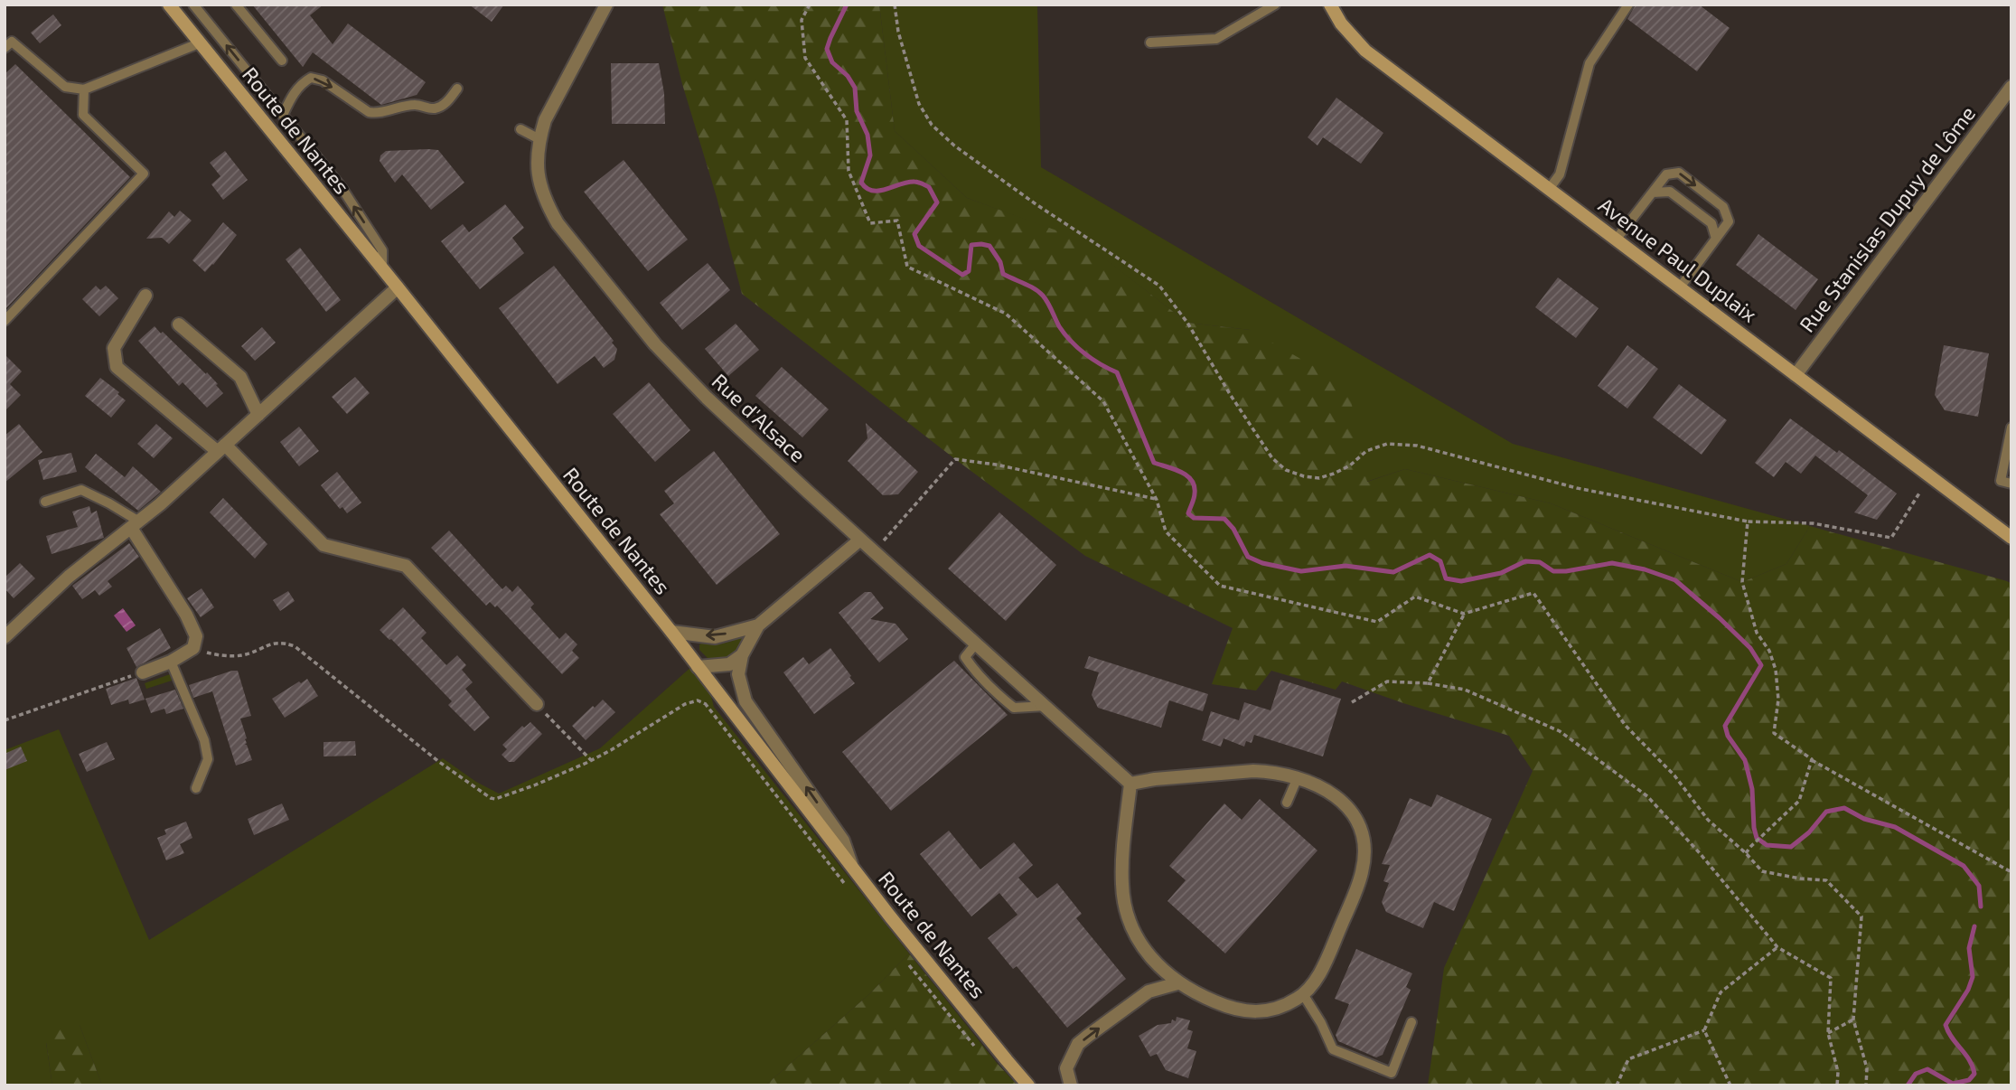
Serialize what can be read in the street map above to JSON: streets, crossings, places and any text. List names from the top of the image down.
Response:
{
  "streets": {
    "main road": ["Route de Nantes", "Avenue Paul Duplaix"],
    "street": ["Rue Stanislas Dupuy de Lôme", "Rue d'Alsace"]
  },
  "crossings": [
    ["Rue Stanislas Dupuy de Lôme", "Avenue Paul Duplaix"]
  ]
}
